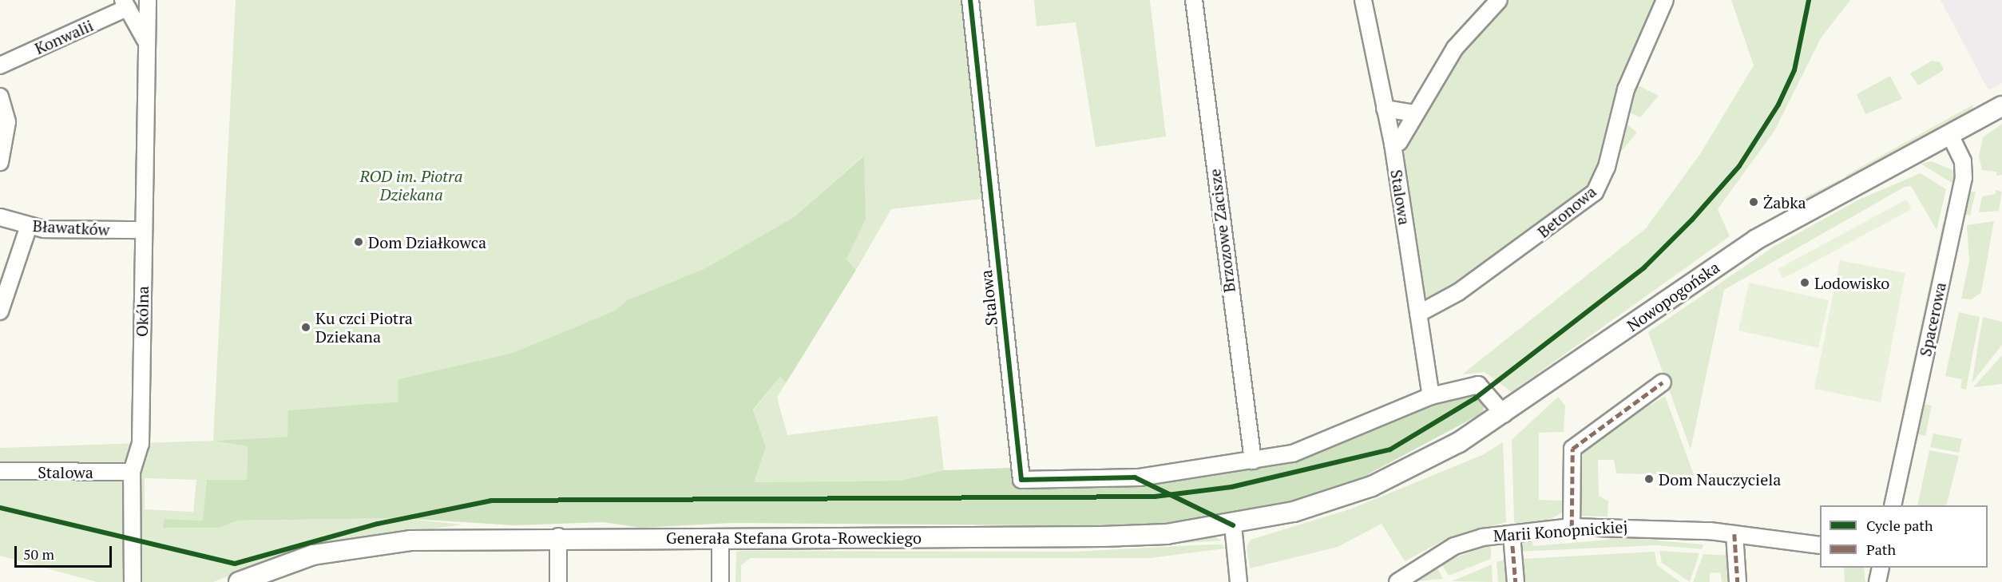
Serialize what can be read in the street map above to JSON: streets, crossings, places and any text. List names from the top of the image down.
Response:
{
  "streets": {
    "street": [
      "Konwalii",
      "Stalowa",
      "Betonowa",
      "Bławatków",
      "Brzozowe Zacisze",
      "Nowopogońska",
      "Okólna",
      "Spacerowa",
      "Marii Konopnickiej",
      "Generała Stefana Grota-Roweckiego"
    ]
  },
  "crossings": [
    ["Stalowa", "Betonowa"],
    ["Stalowa", "Brzozowe Zacisze"],
    ["Stalowa", "Okólna"],
    ["Bławatków", "Okólna"],
    ["Nowopogońska", "Spacerowa"],
    ["Nowopogońska", "Generała Stefana Grota-Roweckiego"]
  ],
  "parks": ["ROD im. Piotra Dziekana"],
  "places": [
    "Żabka",
    "Dom Działkowca",
    "Lodowisko",
    "Ku czci Piotra Dziekana",
    "Dom Nauczyciela"
  ],
  "legend": ["Cycle path", "Path"],
  "scale_bar": "50 m"
}
